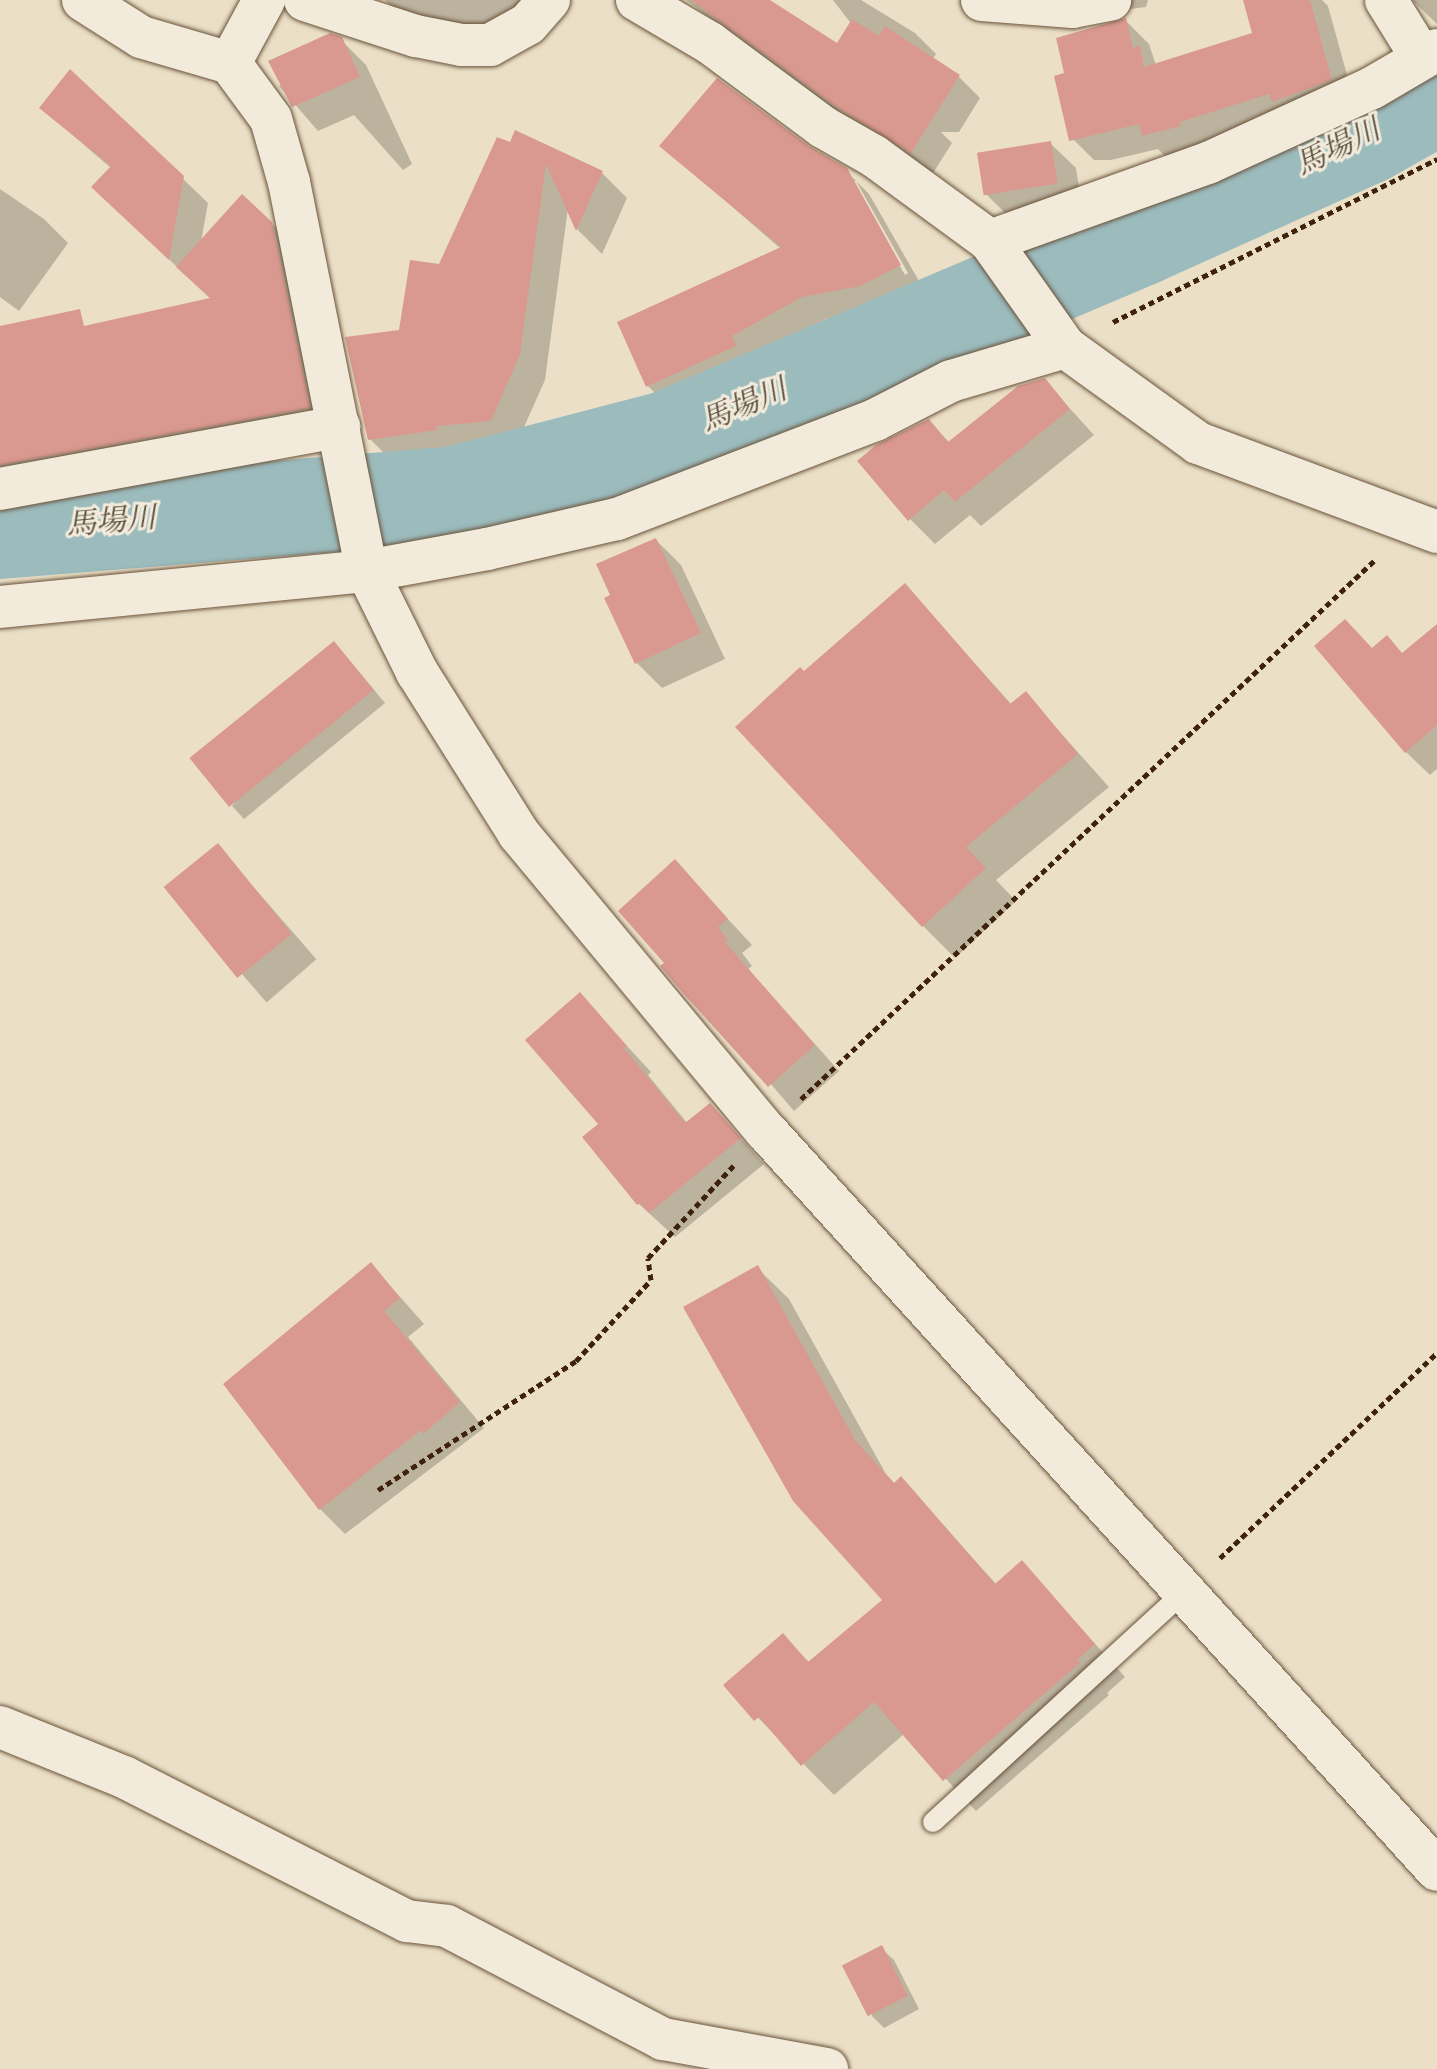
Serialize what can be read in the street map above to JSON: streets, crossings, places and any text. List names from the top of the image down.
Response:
{
  "water": ["馬場川"]
}
